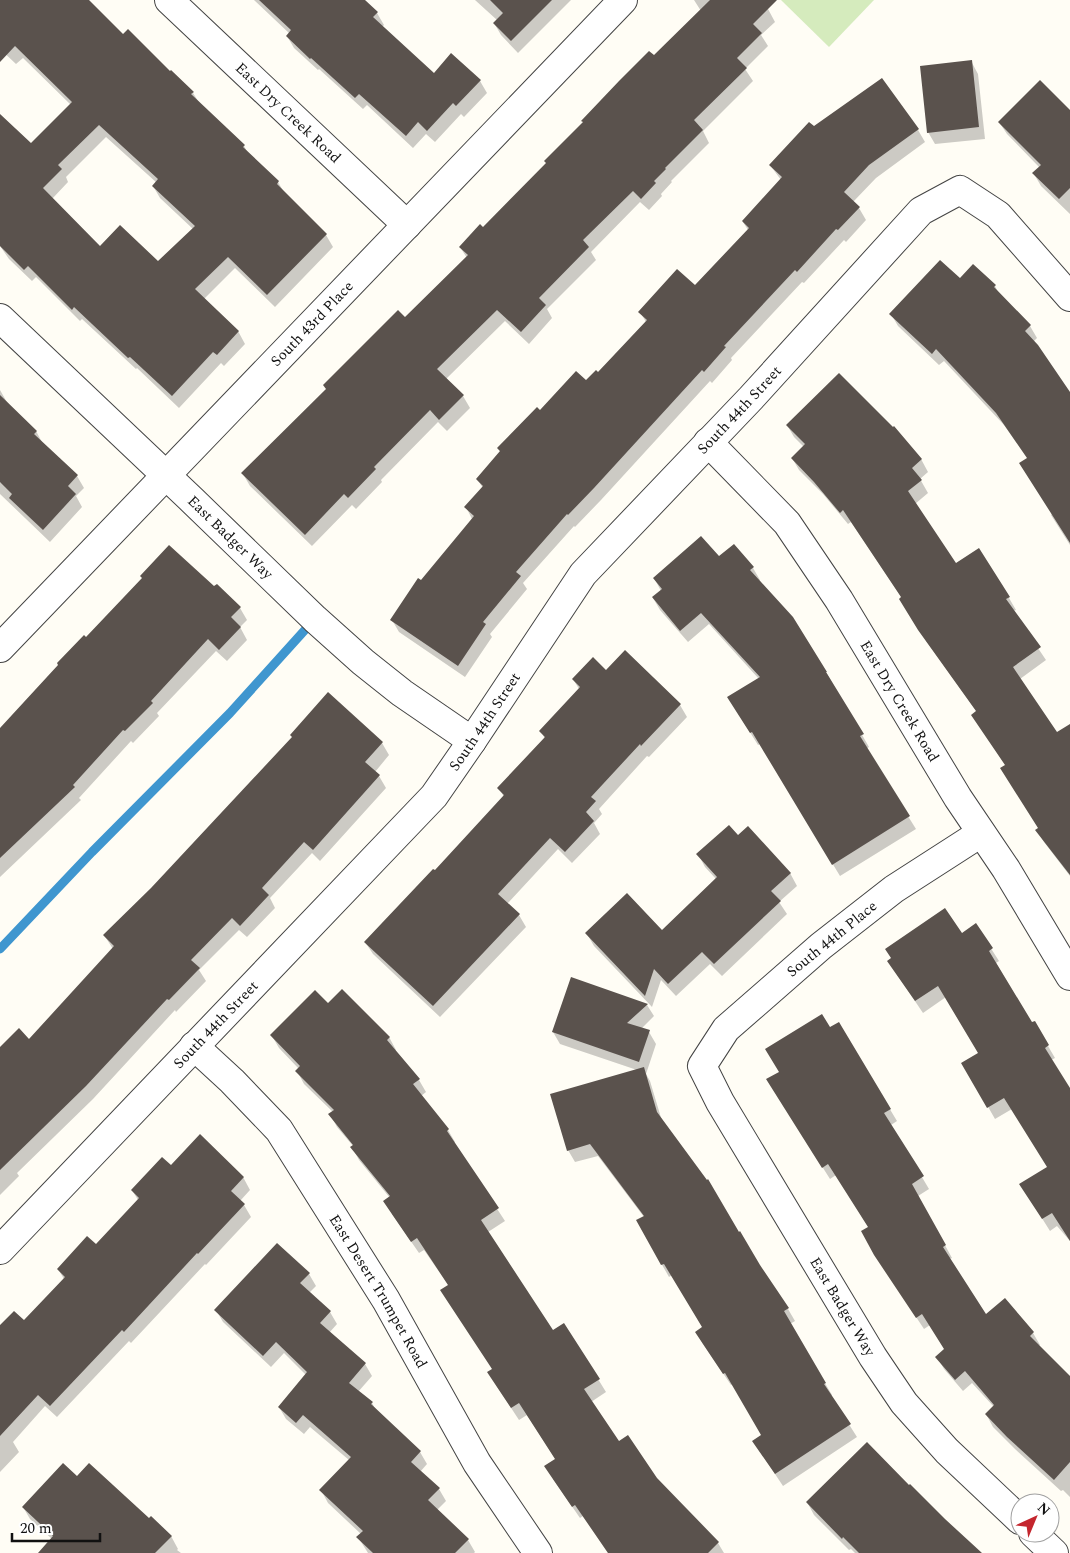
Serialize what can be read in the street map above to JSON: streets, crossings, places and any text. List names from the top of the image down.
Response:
{
  "streets": {
    "street": [
      "East Dry Creek Road",
      "South 43rd Place",
      "South 44th Street",
      "East Badger Way",
      "South 44th Place",
      "East Desert Trumpet Road"
    ]
  },
  "crossings": [
    ["East Dry Creek Road", "South 43rd Place"],
    ["East Dry Creek Road", "South 44th Street"],
    ["East Dry Creek Road", "South 44th Place"],
    ["South 43rd Place", "East Badger Way"],
    ["South 44th Street", "East Badger Way"],
    ["South 44th Street", "East Desert Trumpet Road"],
    ["East Badger Way", "South 44th Place"]
  ],
  "scale_bar": "20 m",
  "north": "top right"
}
